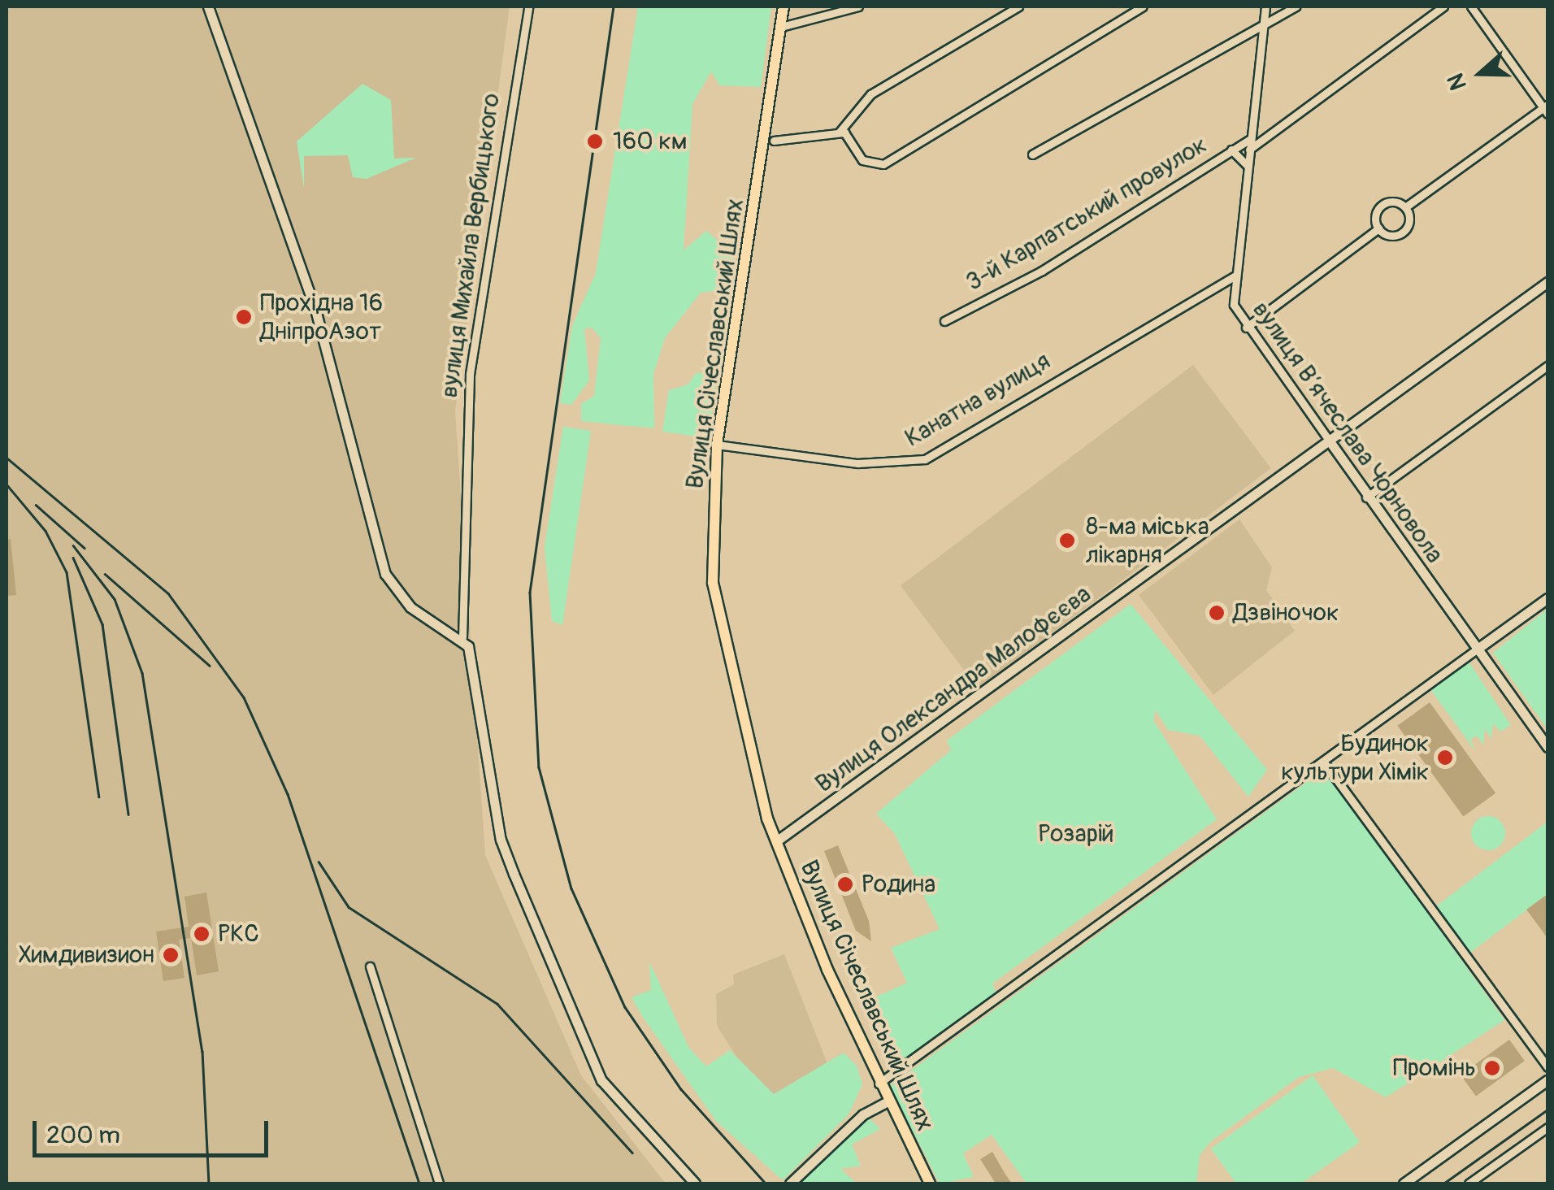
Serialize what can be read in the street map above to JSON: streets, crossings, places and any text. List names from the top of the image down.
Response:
{
  "streets": {
    "main road": ["Вулиця Січеславський Шлях"],
    "street": [
      "3-й Карпатський провулок",
      "вулиця Михайла Вербицького",
      "Канатна вулиця",
      "вулиця Вʼячеслава Чорновола",
      "Вулиця Олександра Малофєєва"
    ]
  },
  "crossings": [
    ["3-й Карпатський провулок", "вулиця Вʼячеслава Чорновола"],
    ["Вулиця Січеславський Шлях", "Канатна вулиця"],
    ["Вулиця Січеславський Шлях", "Вулиця Олександра Малофєєва"],
    ["Канатна вулиця", "вулиця Вʼячеслава Чорновола"],
    ["вулиця Вʼячеслава Чорновола", "Вулиця Олександра Малофєєва"]
  ],
  "parks": ["Розарій"],
  "places": [
    "160 км",
    "Прохідна 16 ДніпроАзот",
    "8-ма міська лікарня",
    "Дзвіночок",
    "Будинок культури Хімік",
    "Родина",
    "РКС",
    "Химдивизион",
    "Промінь"
  ],
  "scale_bar": "200 m",
  "north": "left"
}
